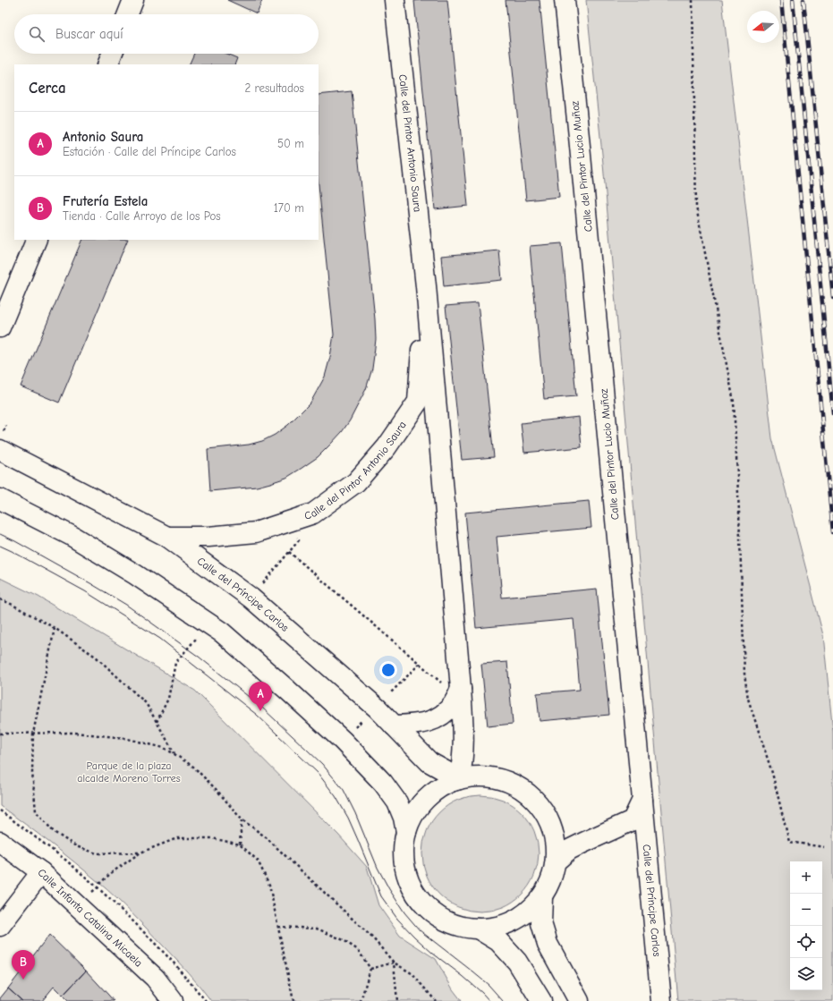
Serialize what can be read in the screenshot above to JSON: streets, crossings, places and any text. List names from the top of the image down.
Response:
{
  "streets": {
    "street": [
      "Calle del Pintor Antonio Saura",
      "Calle del Pintor Lucio Muñoz",
      "Calle del Príncipe Carlos",
      "Calle Infanta Catalina Micaela"
    ]
  },
  "crossings": [
    ["Calle del Pintor Antonio Saura", "Calle del Príncipe Carlos"],
    ["Calle del Pintor Lucio Muñoz", "Calle del Príncipe Carlos"]
  ],
  "parks": ["Parque de la plaza alcalde Moreno Torres"],
  "north": "left",
  "page": {
    "search": "Buscar aquí",
    "heading": ["Cerca", "2 resultados"],
    "list": [
      {
        "mark": "A",
        "name": "Antonio Saura",
        "note": "Estación · Calle del Príncipe Carlos",
        "value": "50 m"
      },
      {
        "mark": "B",
        "name": "Frutería Estela",
        "note": "Tienda · Calle Arroyo de los Pos",
        "value": "170 m"
      }
    ],
    "pins": ["A", "B"],
    "map_buttons": ["+", "−"]
  }
}
